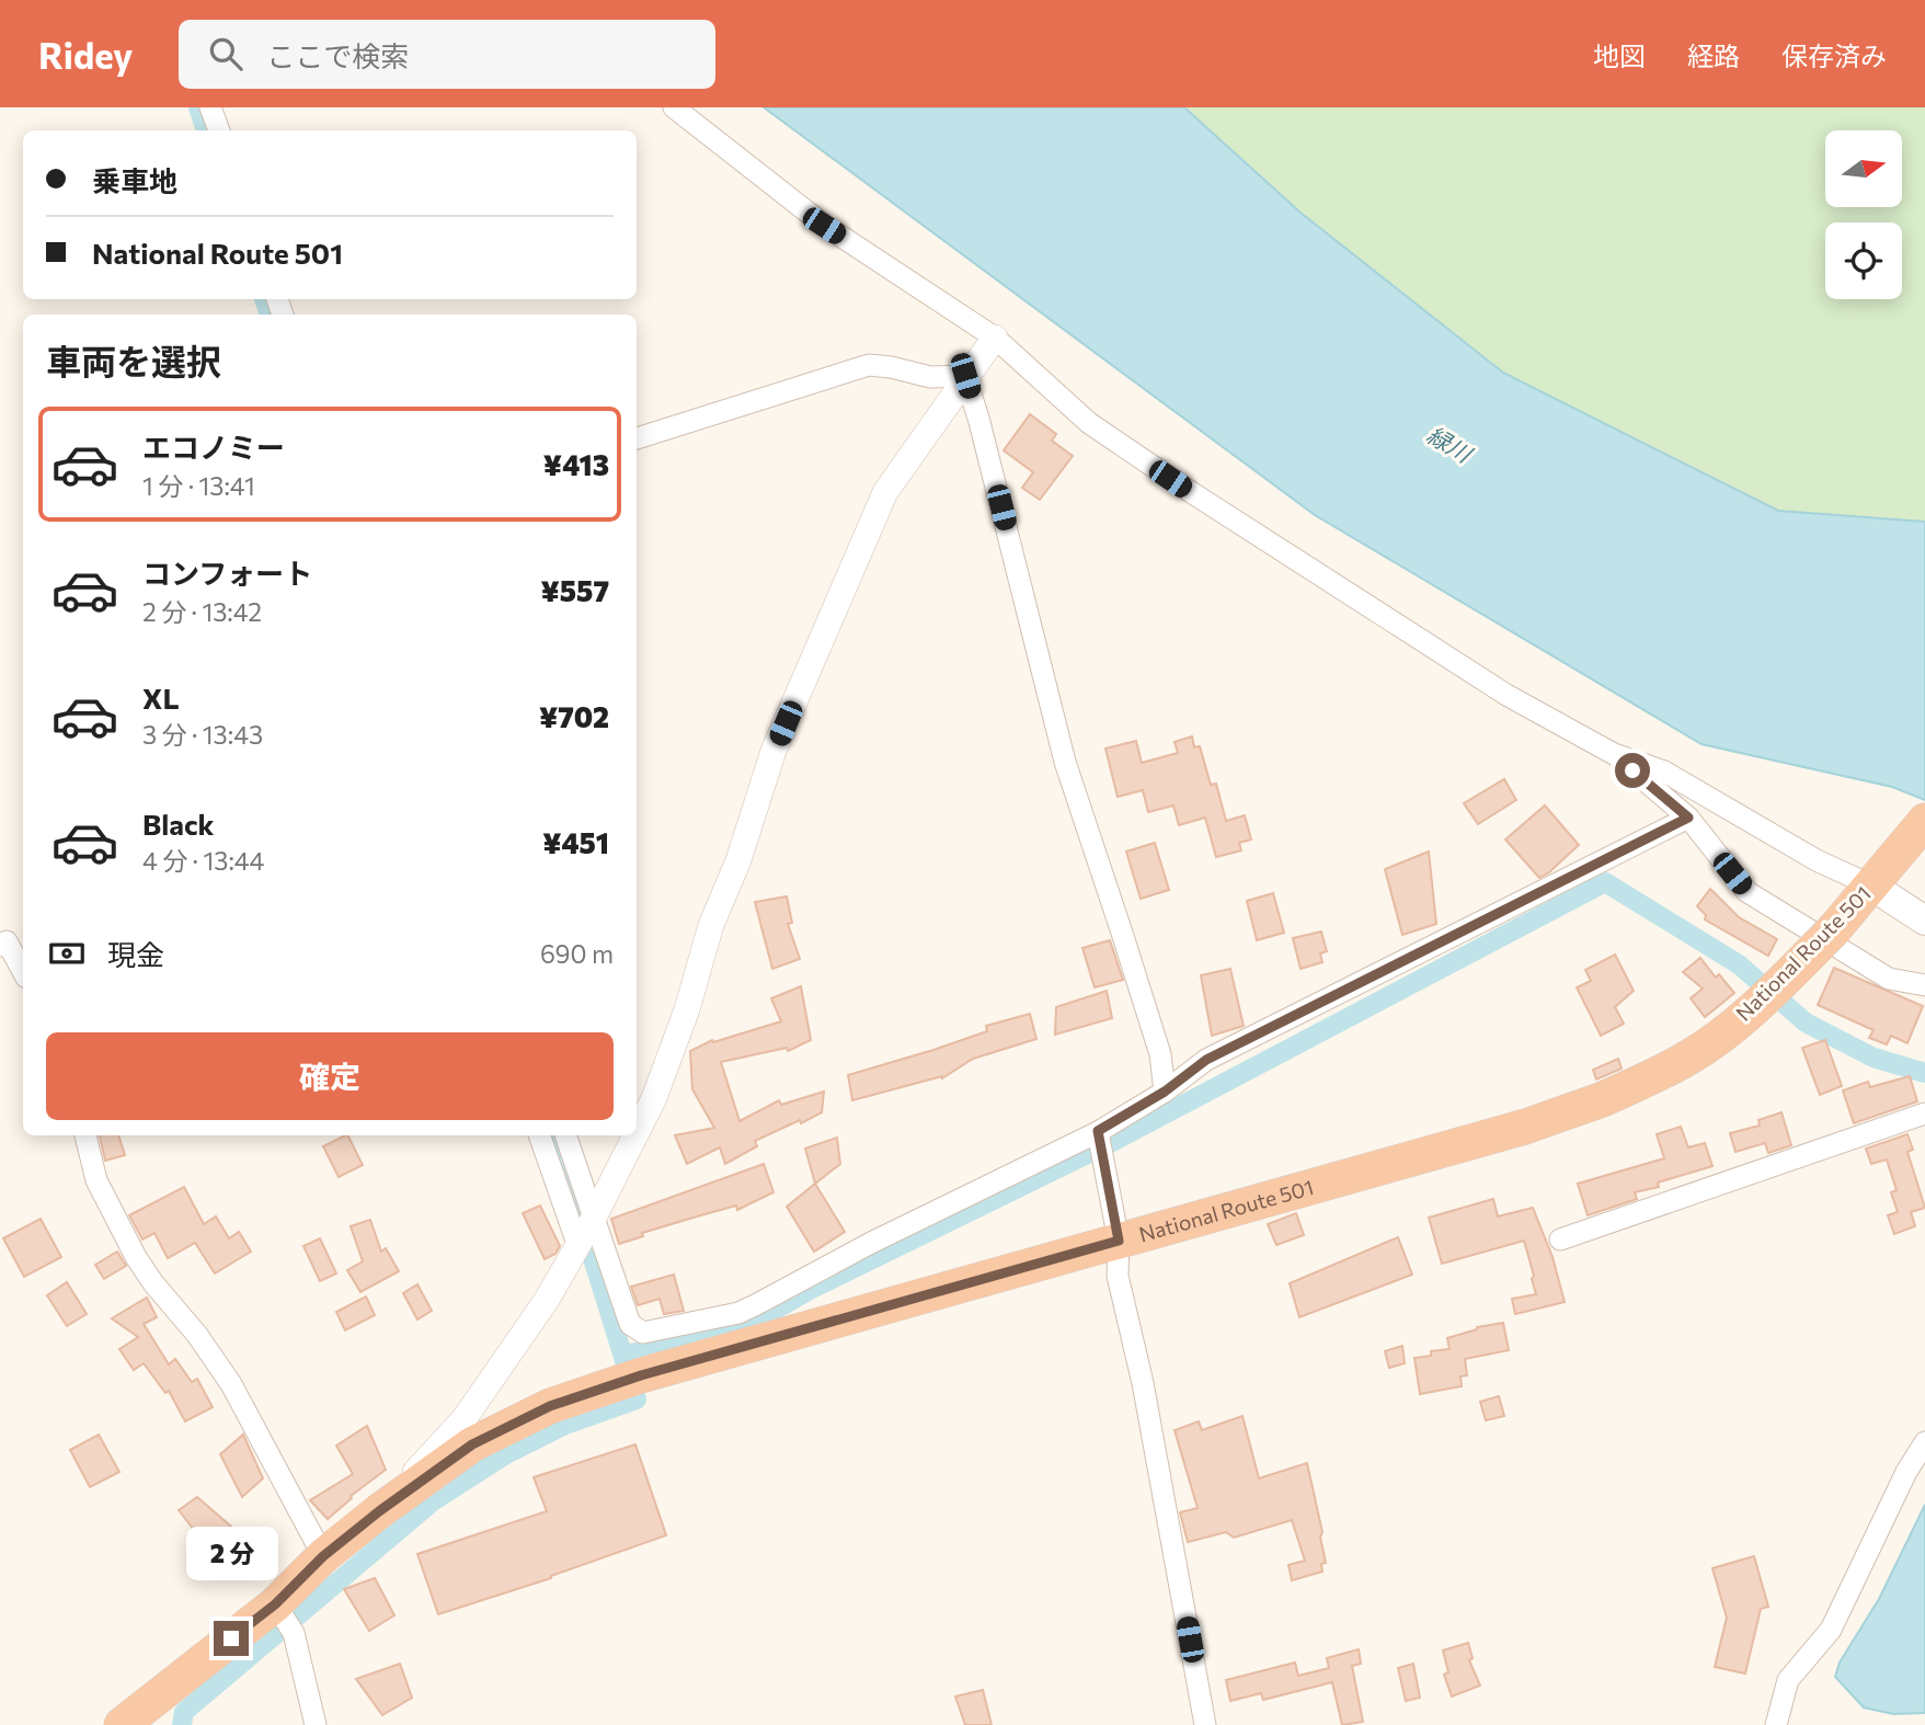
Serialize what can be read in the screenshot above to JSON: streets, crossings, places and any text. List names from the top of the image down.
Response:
{
  "streets": {
    "highway": ["National Route 501"]
  },
  "water": ["緑川"],
  "north": "right",
  "page": {
    "header": "Ridey",
    "search": "ここで検索",
    "nav": ["地図", "経路", "保存済み"],
    "banner": ["乗車地", "National Route 501"],
    "heading": "車両を選択",
    "list": [
      {
        "name": "エコノミー",
        "note": "1 分 · 13:41",
        "value": "¥413"
      },
      {
        "name": "コンフォート",
        "note": "2 分 · 13:42",
        "value": "¥557"
      },
      {
        "name": "XL",
        "note": "3 分 · 13:43",
        "value": "¥702"
      },
      {
        "name": "Black",
        "note": "4 分 · 13:44",
        "value": "¥451"
      }
    ],
    "pay": ["現金", "690 m"],
    "buttons": "確定",
    "bubble": "2 分"
  }
}
